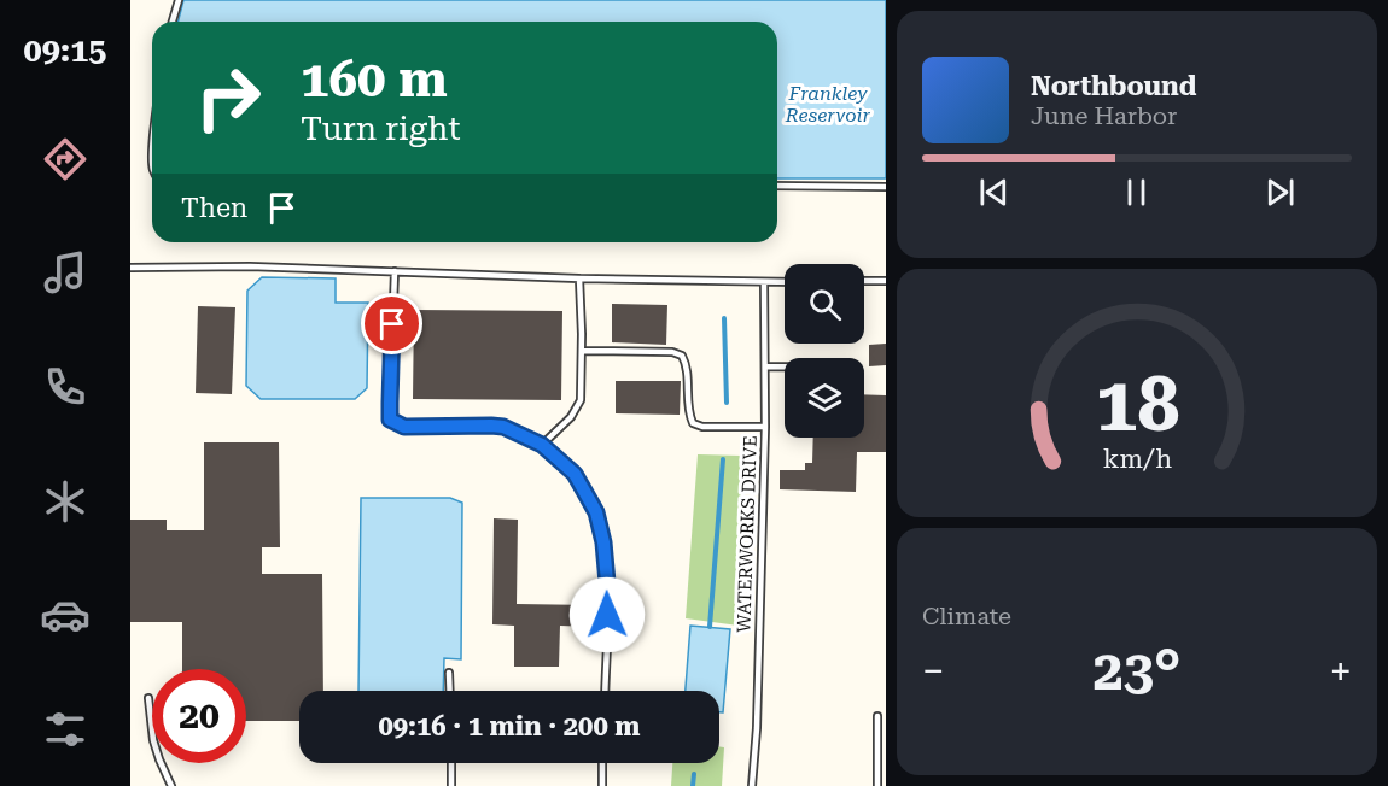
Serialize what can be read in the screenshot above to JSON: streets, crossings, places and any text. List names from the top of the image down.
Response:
{
  "streets": {
    "lane": ["WATERWORKS DRIVE"]
  },
  "water": ["Frankley Reservoir"],
  "page": {
    "tabs": "09:15",
    "turn": ["160 m", "Turn right"],
    "song": ["Northbound", "June Harbor"],
    "then": "Then",
    "tile": "Climate",
    "heat": ["−", "23°", "+"],
    "limit": "20",
    "trip": "09:16 · 1 min · 200 m",
    "gauge": ["18", "km/h"]
  }
}
